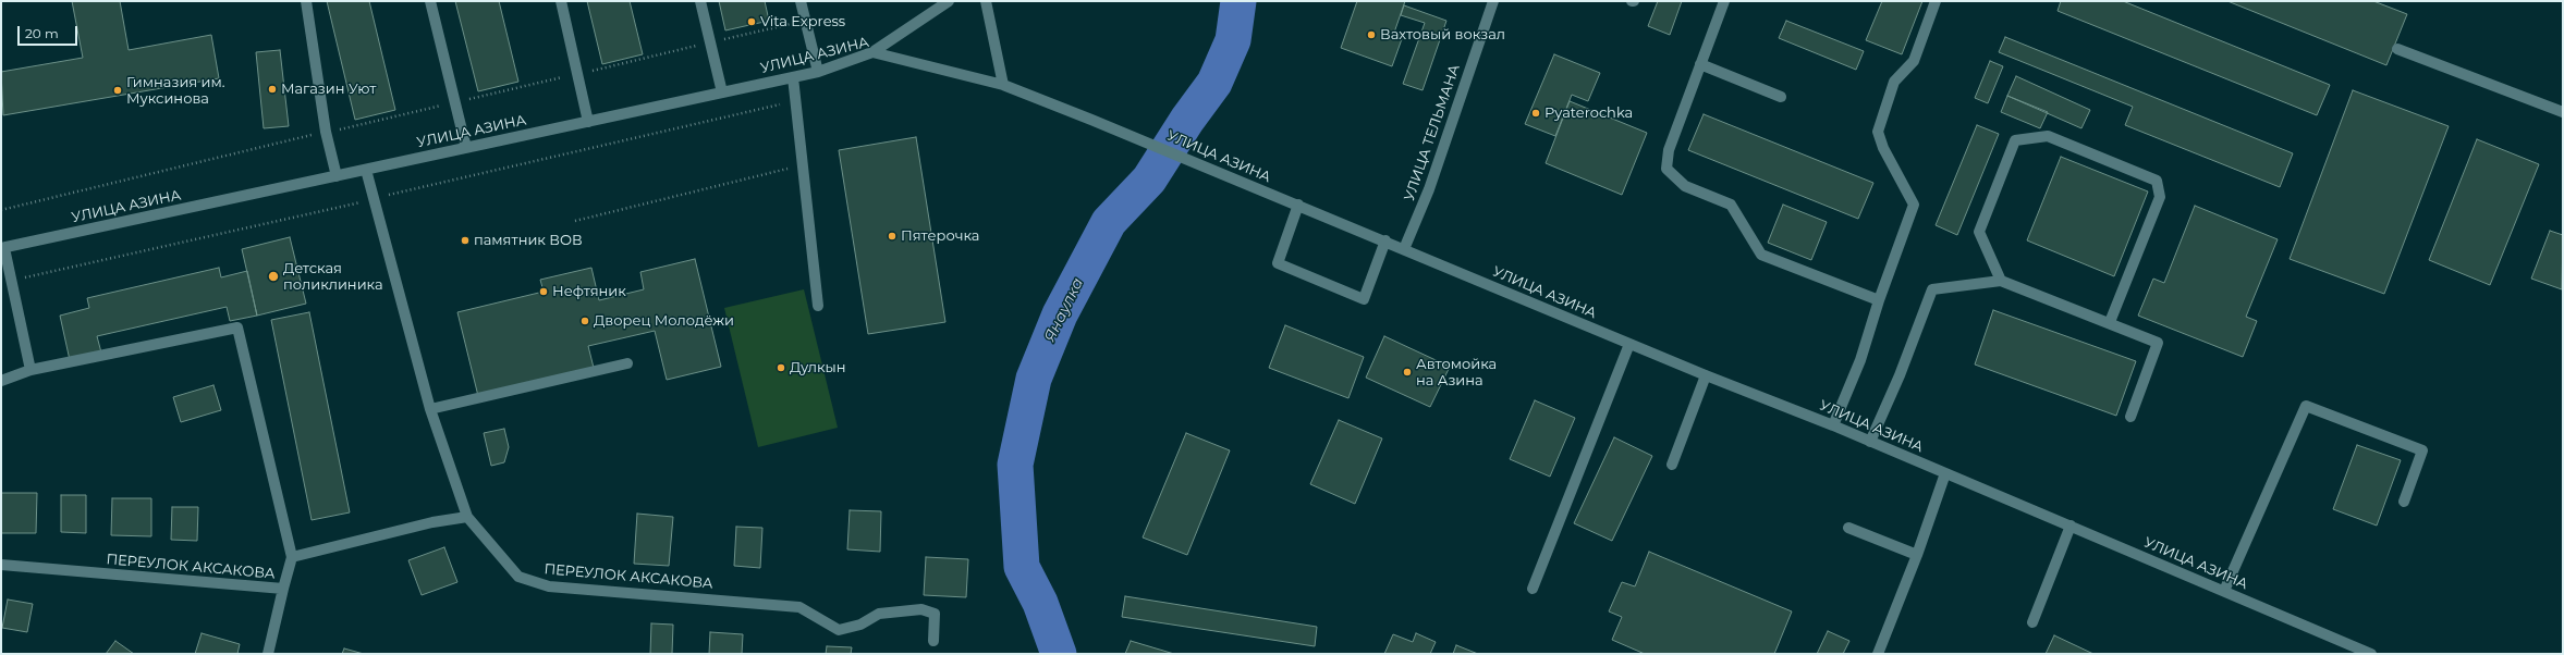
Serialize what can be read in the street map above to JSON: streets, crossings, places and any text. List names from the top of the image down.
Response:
{
  "streets": {
    "street": ["УЛИЦА АЗИНА", "УЛИЦА ТЕЛЬМАНА", "ПЕРЕУЛОК АКСАКОВА"]
  },
  "crossings": [
    ["УЛИЦА АЗИНА", "УЛИЦА ТЕЛЬМАНА"]
  ],
  "water": ["Янаулка"],
  "places": [
    "Vita Express",
    "Вахтовый вокзал",
    "Магазин Уют",
    "Гимназия им. Муксинова",
    "Pyaterochka",
    "Пятерочка",
    "памятник ВОВ",
    "Детская поликлиника",
    "Нефтяник",
    "Дворец Молодёжи",
    "Дулкын",
    "Автомойка на Азина"
  ],
  "scale_bar": "20 m"
}
